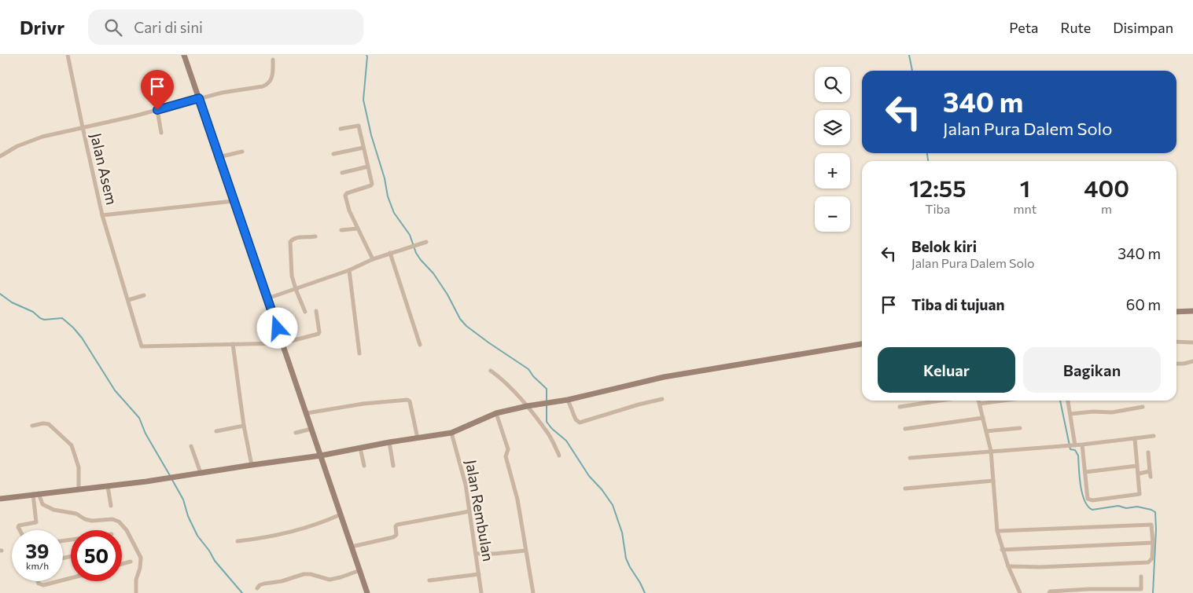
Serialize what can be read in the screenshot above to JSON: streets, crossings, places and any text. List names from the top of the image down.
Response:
{
  "streets": {
    "street": ["Jalan Asem", "Jalan Rembulan"]
  },
  "page": {
    "header": "Drivr",
    "search": "Cari di sini",
    "nav": ["Peta", "Rute", "Disimpan"],
    "map_buttons": ["+", "−"],
    "turn": ["340 m", "Jalan Pura Dalem Solo"],
    "eta": [
      "12:55",
      "Tiba",
      "1",
      "mnt",
      "400",
      "m"
    ],
    "list": [
      {
        "name": "Belok kiri",
        "note": "Jalan Pura Dalem Solo",
        "value": "340 m"
      },
      {
        "name": "Tiba di tujuan",
        "value": "60 m"
      }
    ],
    "buttons": ["Keluar", "Bagikan"],
    "speed": "39 km/h",
    "limit": "50"
  }
}
